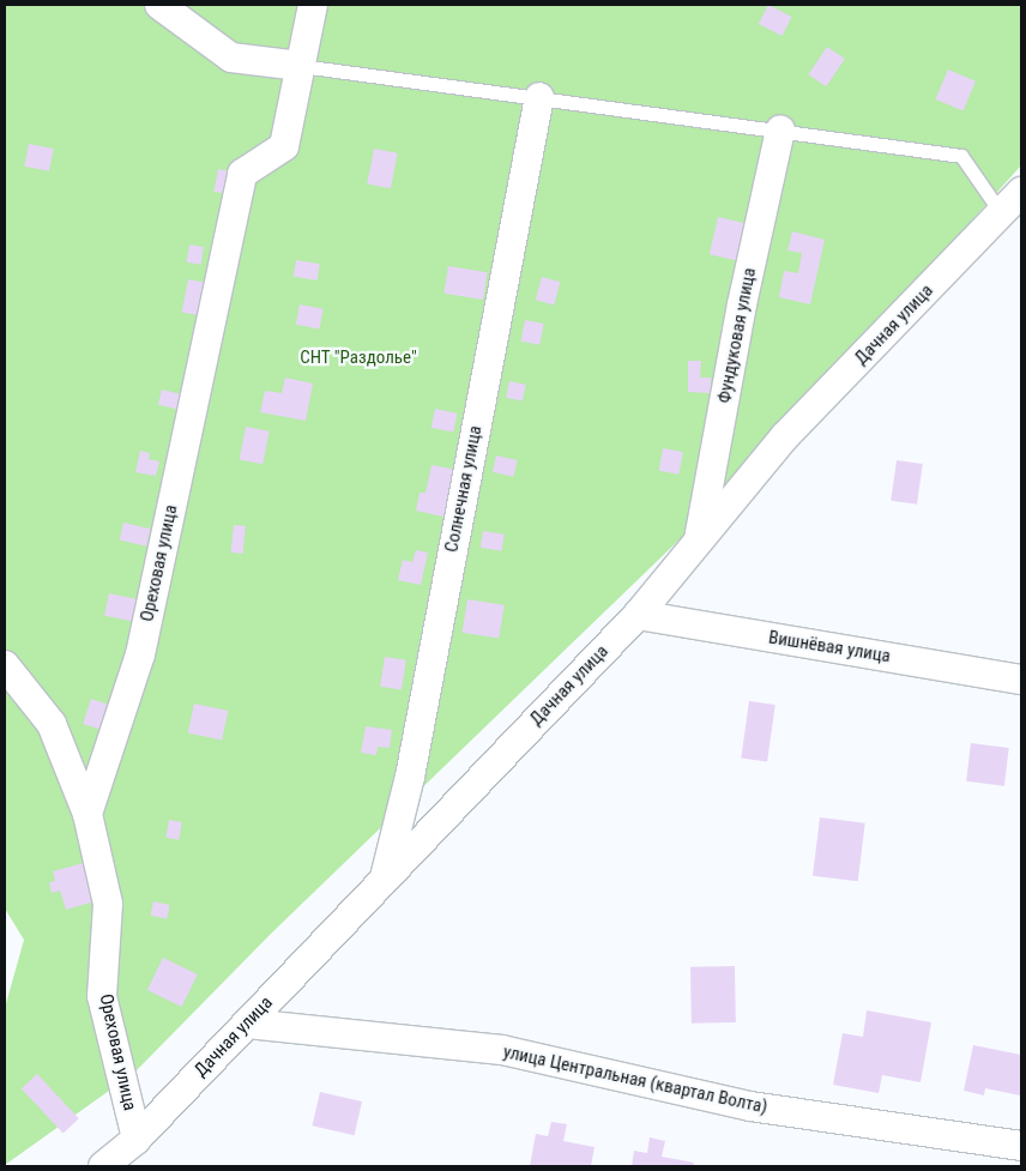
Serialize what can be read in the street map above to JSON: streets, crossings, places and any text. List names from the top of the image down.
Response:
{
  "streets": {
    "street": [
      "Дачная улица",
      "Фундуковая улица",
      "Солнечная улица",
      "Ореховая улица",
      "Вишнёвая улица",
      "улица Центральная (квартал Волта)"
    ]
  },
  "crossings": [
    ["Дачная улица", "Фундуковая улица"],
    ["Дачная улица", "Солнечная улица"],
    ["Дачная улица", "Ореховая улица"],
    ["Дачная улица", "Вишнёвая улица"],
    ["Дачная улица", "улица Центральная (квартал Волта)"]
  ],
  "parks": ["СНТ \"Раздолье\""]
}
